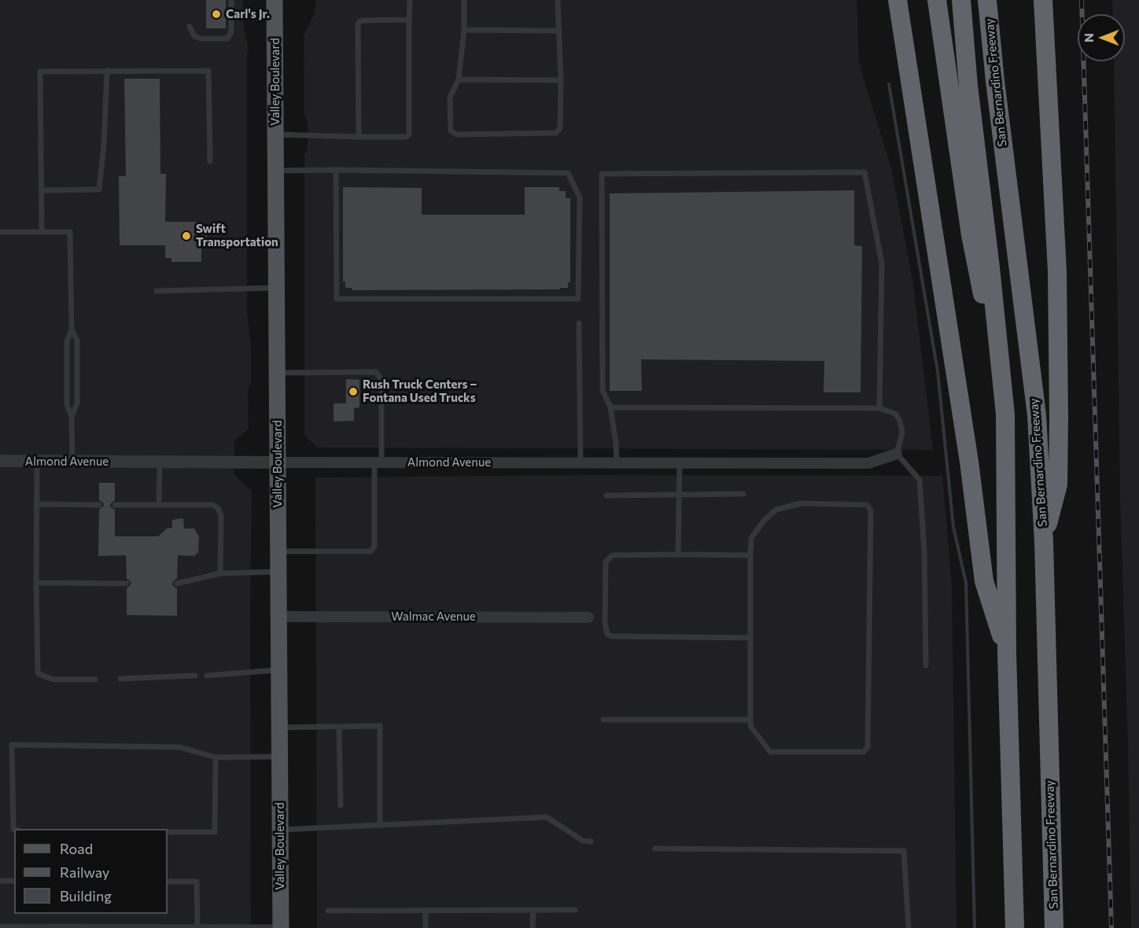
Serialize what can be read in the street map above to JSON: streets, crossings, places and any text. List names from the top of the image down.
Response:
{
  "streets": {
    "highway": ["San Bernardino Freeway"],
    "main road": ["Valley Boulevard"],
    "street": ["Almond Avenue", "Walmac Avenue"]
  },
  "crossings": [
    ["Valley Boulevard", "Almond Avenue"],
    ["Valley Boulevard", "Walmac Avenue"]
  ],
  "places": ["Carl's Jr.", "Swift Transportation", "Rush Truck Centers – Fontana Used Trucks"],
  "legend": ["Road", "Railway", "Building"],
  "north": "left"
}
